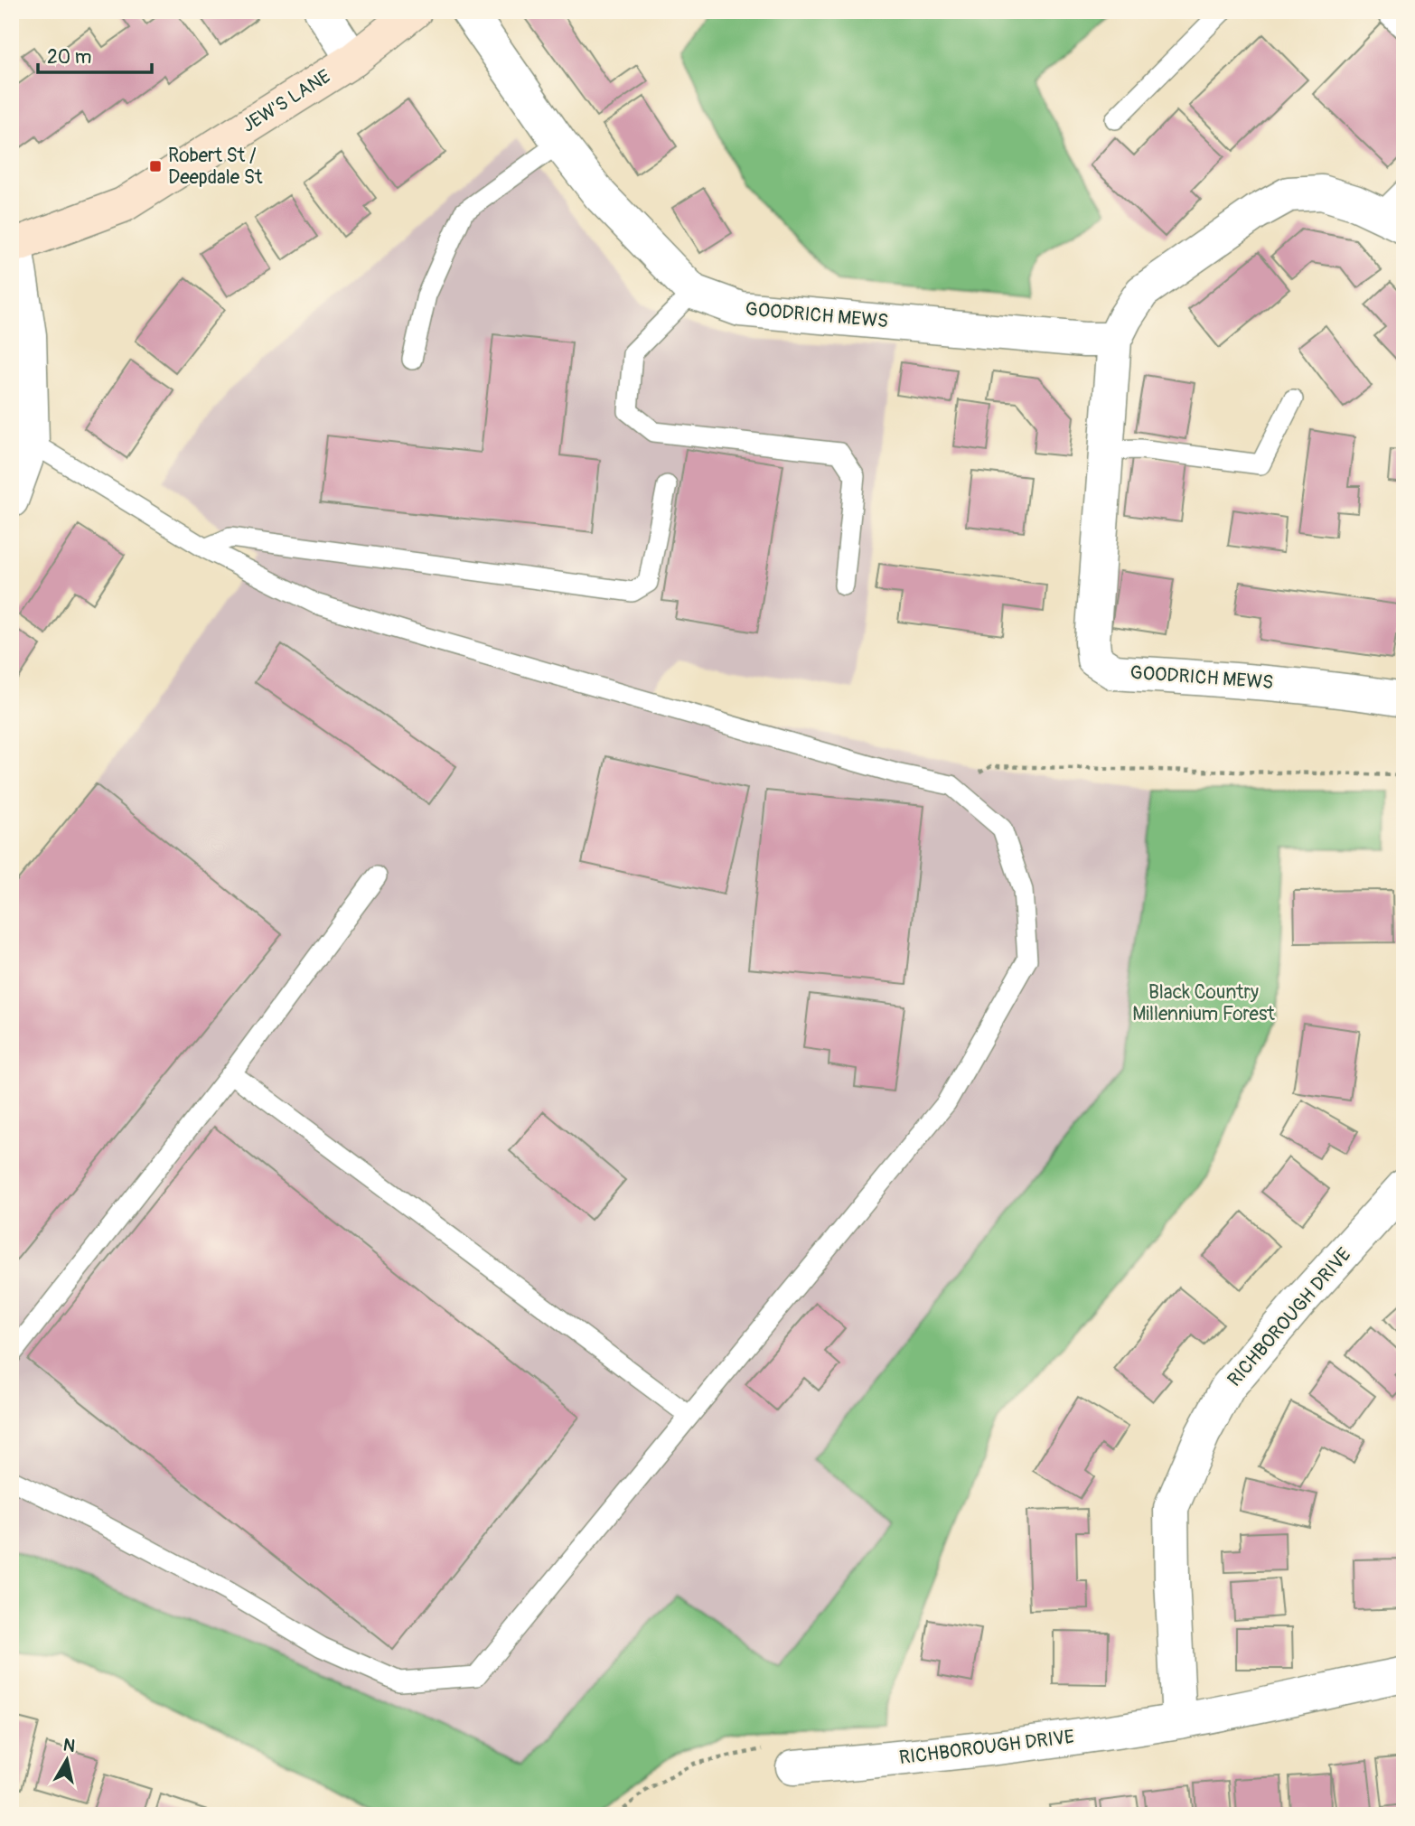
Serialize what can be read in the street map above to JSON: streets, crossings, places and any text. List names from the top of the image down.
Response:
{
  "streets": {
    "main road": ["JEW'S LANE"],
    "street": ["GOODRICH MEWS", "RICHBOROUGH DRIVE"]
  },
  "parks": ["Black Country Millennium Forest"],
  "places": {
    "transit": ["Robert St / Deepdale St"]
  },
  "scale_bar": "20 m",
  "north": "top"
}
